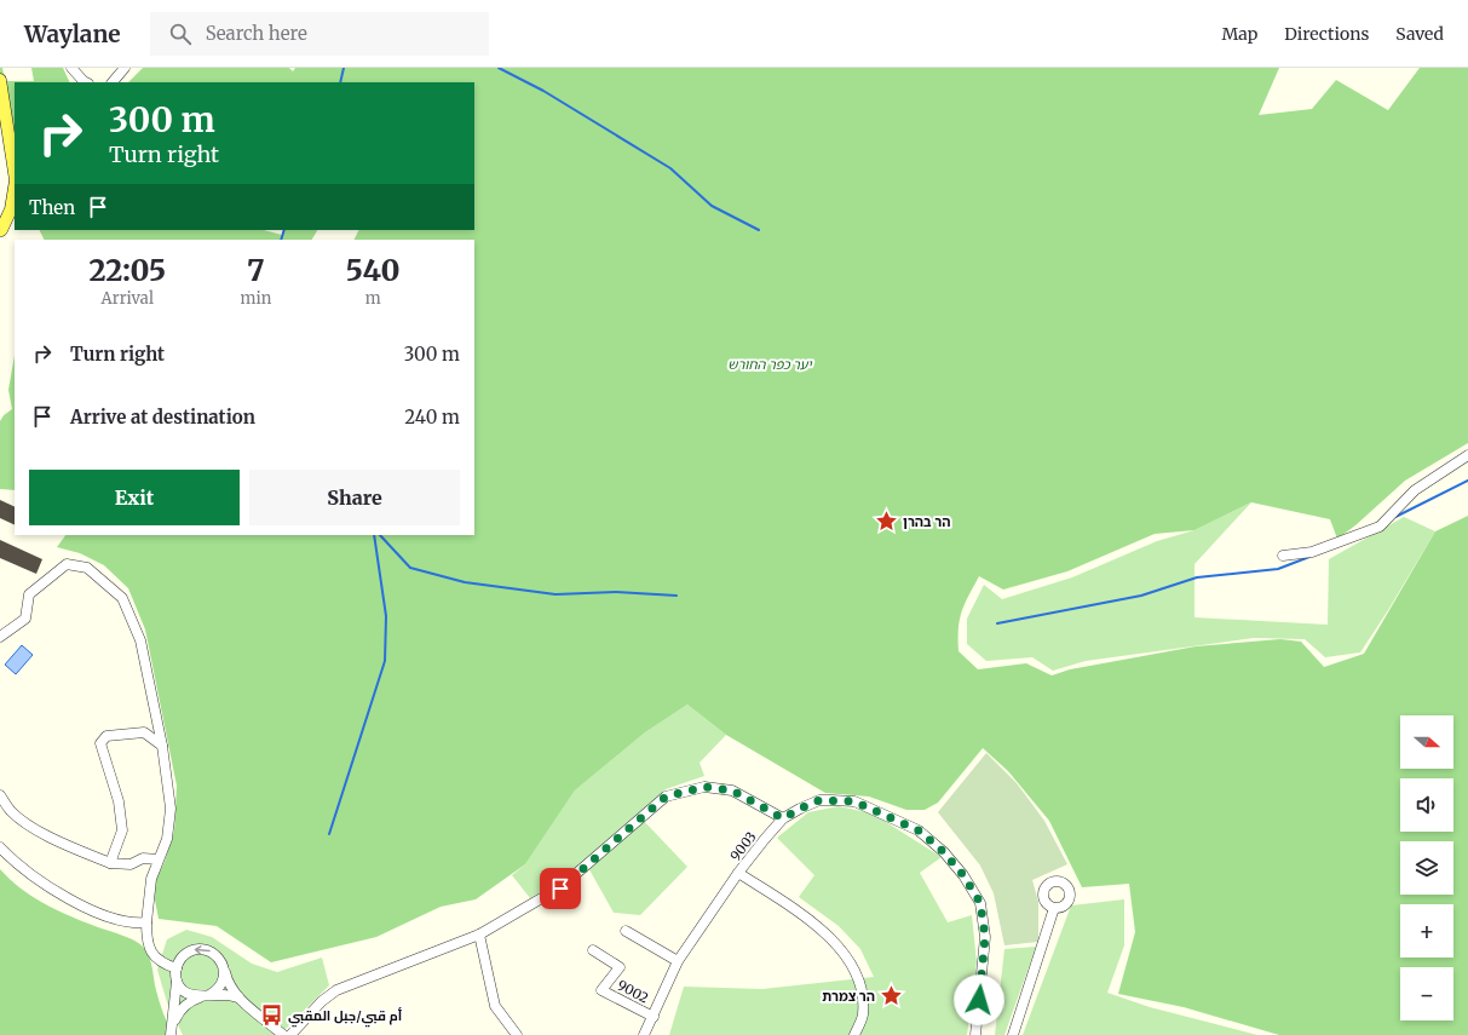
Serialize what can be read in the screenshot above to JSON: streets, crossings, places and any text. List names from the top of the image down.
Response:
{
  "streets": {
    "street": ["9003", "9002"]
  },
  "crossings": [
    ["9003", "9002"]
  ],
  "parks": ["יער כפר החורש"],
  "places": {
    "place": ["הר בהרן", "הר צמרת"],
    "bus stop": ["أم قبي/جبل المقبي"]
  },
  "north": "right",
  "page": {
    "header": "Waylane",
    "search": "Search here",
    "nav": ["Map", "Directions", "Saved"],
    "turn": ["300 m", "Turn right"],
    "then": "Then",
    "eta": [
      "22:05",
      "Arrival",
      "7",
      "min",
      "540",
      "m"
    ],
    "list": [
      {
        "name": "Turn right",
        "value": "300 m"
      },
      {
        "name": "Arrive at destination",
        "value": "240 m"
      }
    ],
    "buttons": ["Exit", "Share"],
    "map_buttons": ["+", "−"]
  }
}
